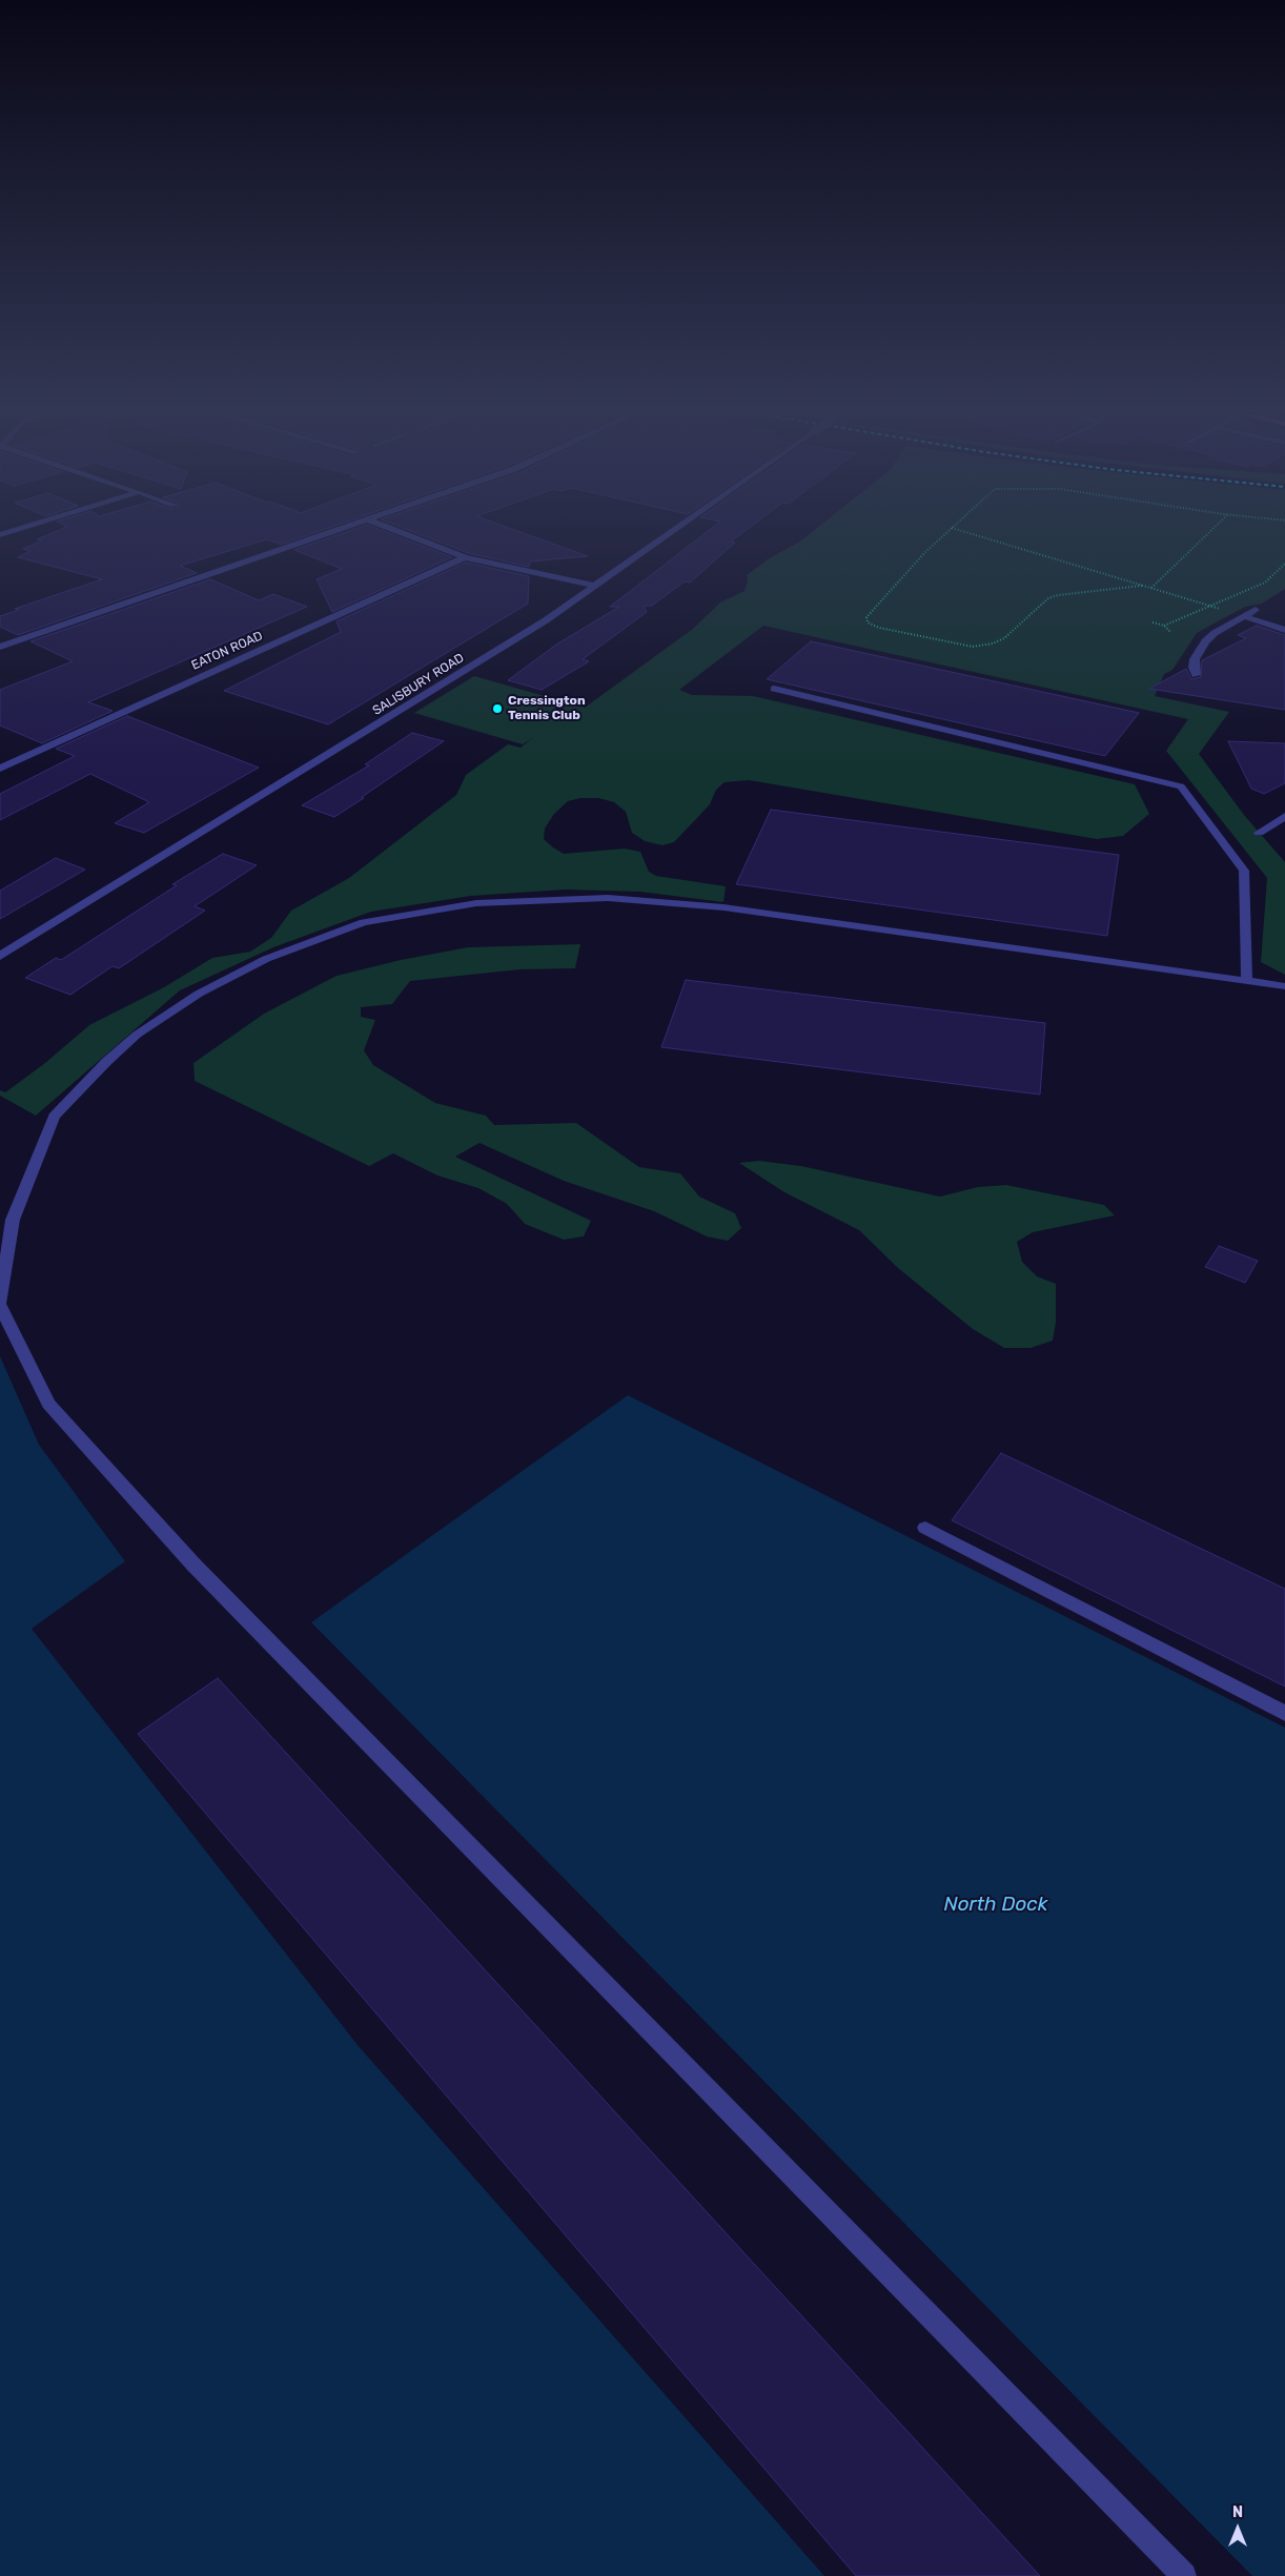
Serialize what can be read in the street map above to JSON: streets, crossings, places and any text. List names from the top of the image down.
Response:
{
  "streets": {
    "street": ["EATON ROAD", "SALISBURY ROAD"]
  },
  "water": ["North Dock"],
  "places": ["Cressington Tennis Club"],
  "north": "top"
}
